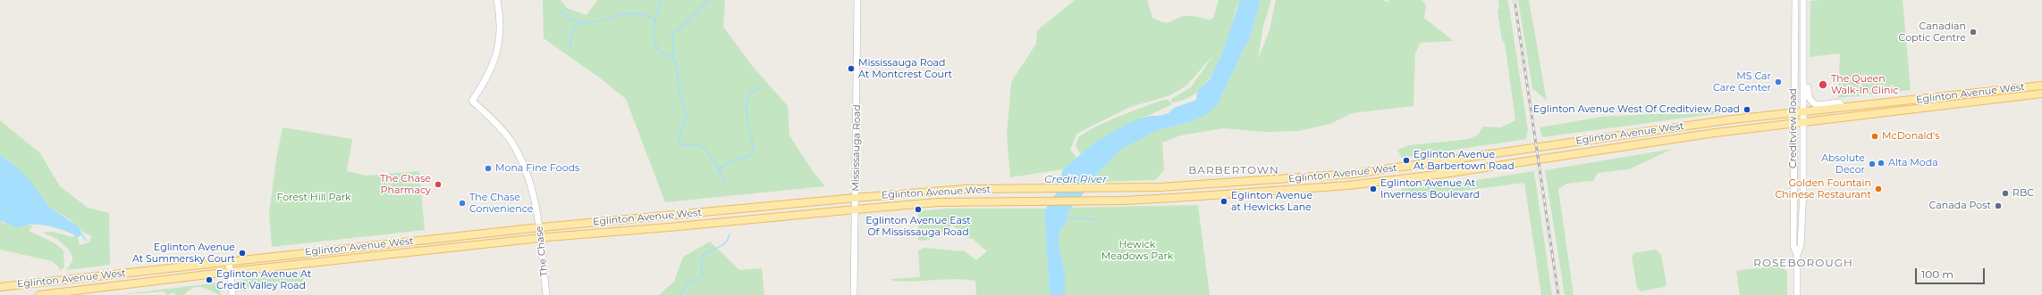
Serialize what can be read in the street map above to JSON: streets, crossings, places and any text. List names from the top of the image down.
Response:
{
  "streets": {
    "main road": [
      "Eglinton Avenue West",
      "Creditview Road",
      "Mississauga Road",
      "The Chase"
    ]
  },
  "crossings": [
    ["Eglinton Avenue West", "Creditview Road"],
    ["Eglinton Avenue West", "Mississauga Road"],
    ["Eglinton Avenue West", "The Chase"]
  ],
  "districts": ["BARBERTOWN", "ROSEBOROUGH"],
  "water": ["Credit River"],
  "parks": ["Forest Hill Park", "Hewick Meadows Park"],
  "places": [
    "Canadian Coptic Centre",
    "Mississauga Road At Montcrest Court",
    "MS Car Care Center",
    "The Queen Walk-In Clinic",
    "Eglinton Avenue West Of Creditview Road",
    "McDonald's",
    "Eglinton Avenue At Barbertown Road",
    "Alta Moda",
    "Absolute Decor",
    "Mona Fine Foods",
    "The Chase Pharmacy",
    "Eglinton Avenue At Inverness Boulevard",
    "Golden Fountain Chinese Restaurant",
    "RBC",
    "Eglinton Avenue at Hewicks Lane",
    "The Chase Convenience",
    "Canada Post",
    "Eglinton Avenue East Of Mississauga Road",
    "Eglinton Avenue At Summersky Court",
    "Eglinton Avenue At Credit Valley Road"
  ],
  "scale_bar": "100 m"
}
